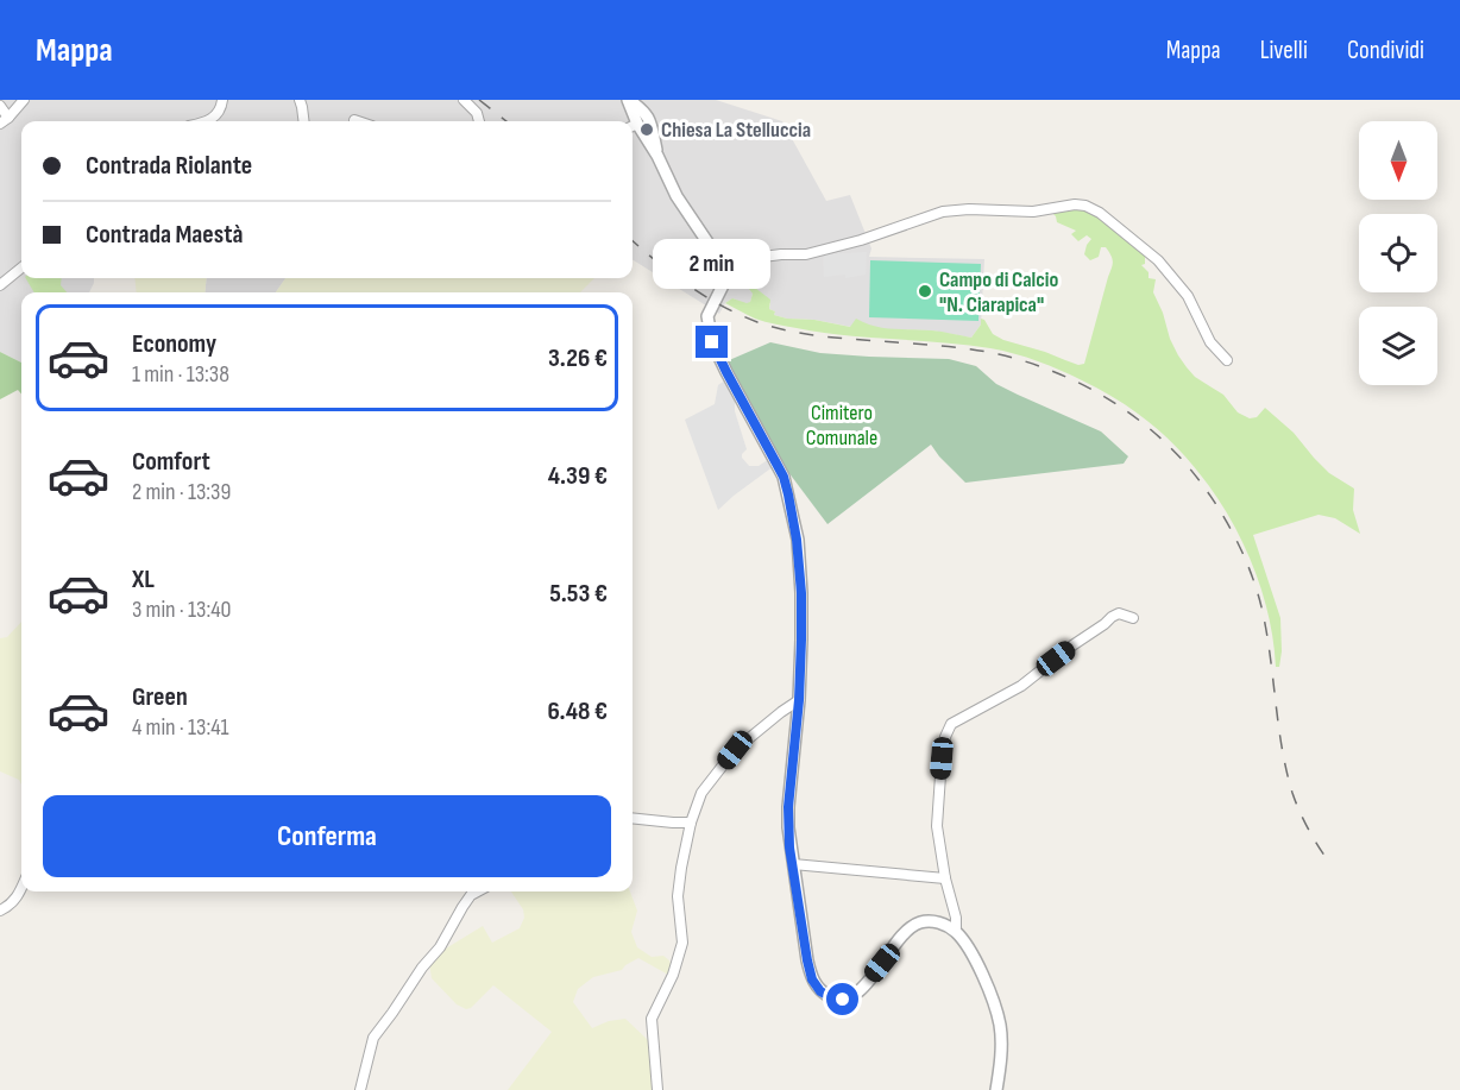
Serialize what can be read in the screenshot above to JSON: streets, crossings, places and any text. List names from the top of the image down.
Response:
{
  "parks": ["Cimitero Comunale"],
  "places": ["Chiesa La Stelluccia", "Campo di Calcio \"N. Ciarapica\""],
  "north": "bottom",
  "page": {
    "header": "Mappa",
    "nav": ["Mappa", "Livelli", "Condividi"],
    "banner": ["Contrada Riolante", "Contrada Maestà"],
    "bubble": "2 min",
    "list": [
      {
        "name": "Economy",
        "note": "1 min · 13:38",
        "value": "3.26 €"
      },
      {
        "name": "Comfort",
        "note": "2 min · 13:39",
        "value": "4.39 €"
      },
      {
        "name": "XL",
        "note": "3 min · 13:40",
        "value": "5.53 €"
      },
      {
        "name": "Green",
        "note": "4 min · 13:41",
        "value": "6.48 €"
      }
    ],
    "buttons": "Conferma"
  }
}
